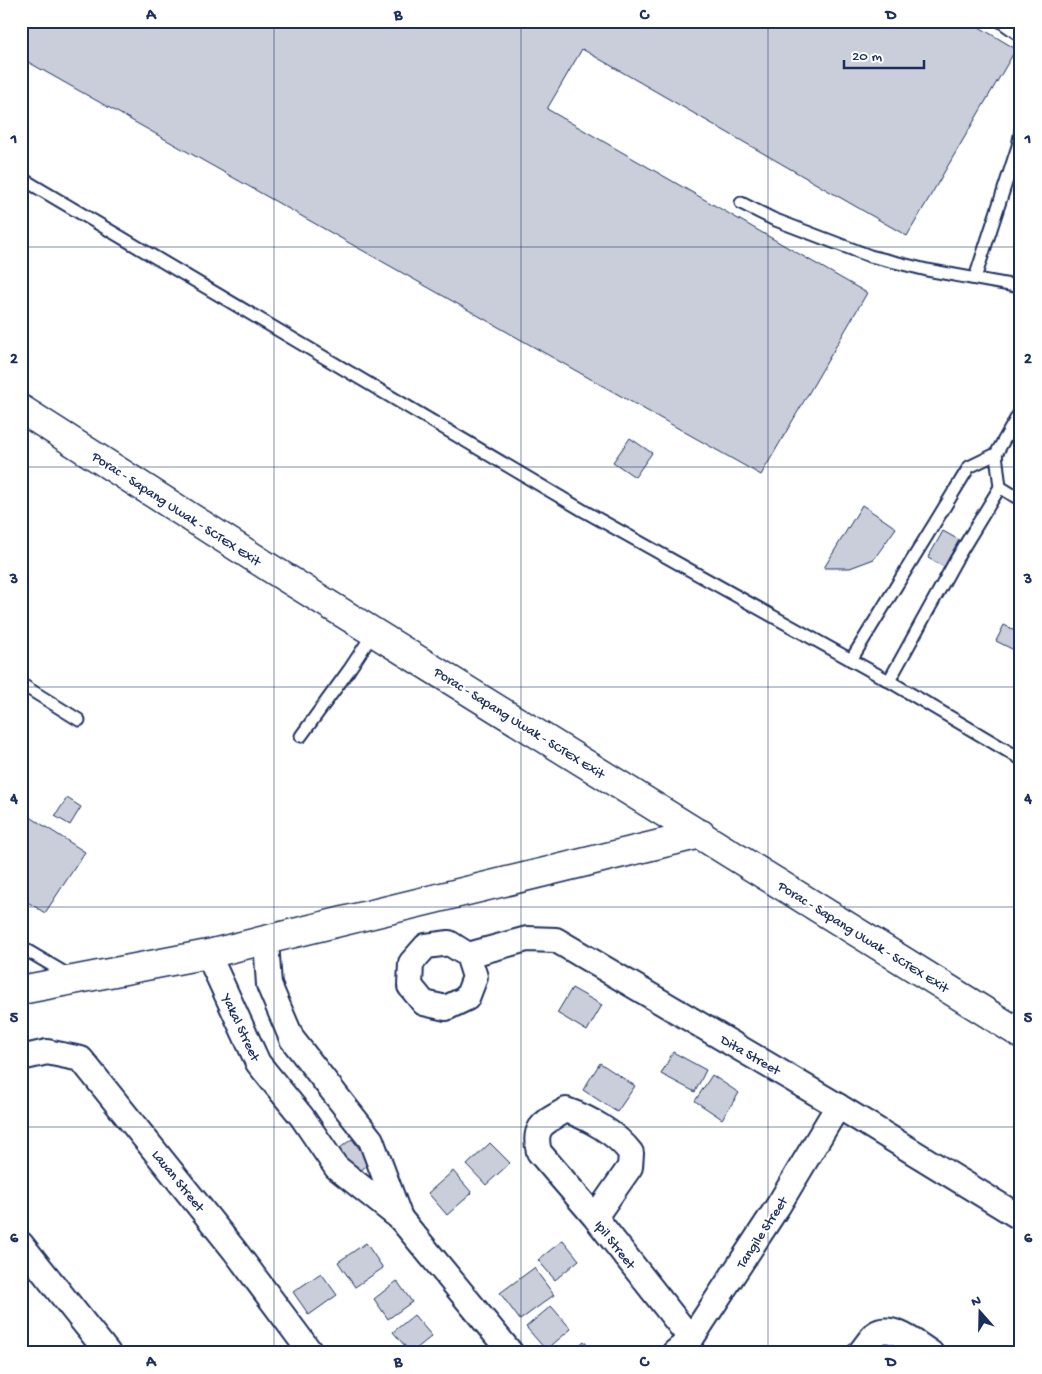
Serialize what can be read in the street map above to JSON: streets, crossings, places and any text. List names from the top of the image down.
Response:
{
  "streets": {
    "main road": ["Porac - Sapang Uwak - SCTEX Exit"],
    "street": [
      "Yakal Street",
      "Dita Street",
      "Lauan Street",
      "Tangile Street",
      "Ipil Street"
    ]
  },
  "crossings": [
    ["Dita Street", "Tangile Street"],
    ["Tangile Street", "Ipil Street"]
  ],
  "scale_bar": "20 m",
  "north": "top",
  "grid": {
    "columns": [
      "A",
      "B",
      "C",
      "D"
    ],
    "rows": [
      "1",
      "2",
      "3",
      "4",
      "5",
      "6"
    ]
  }
}
